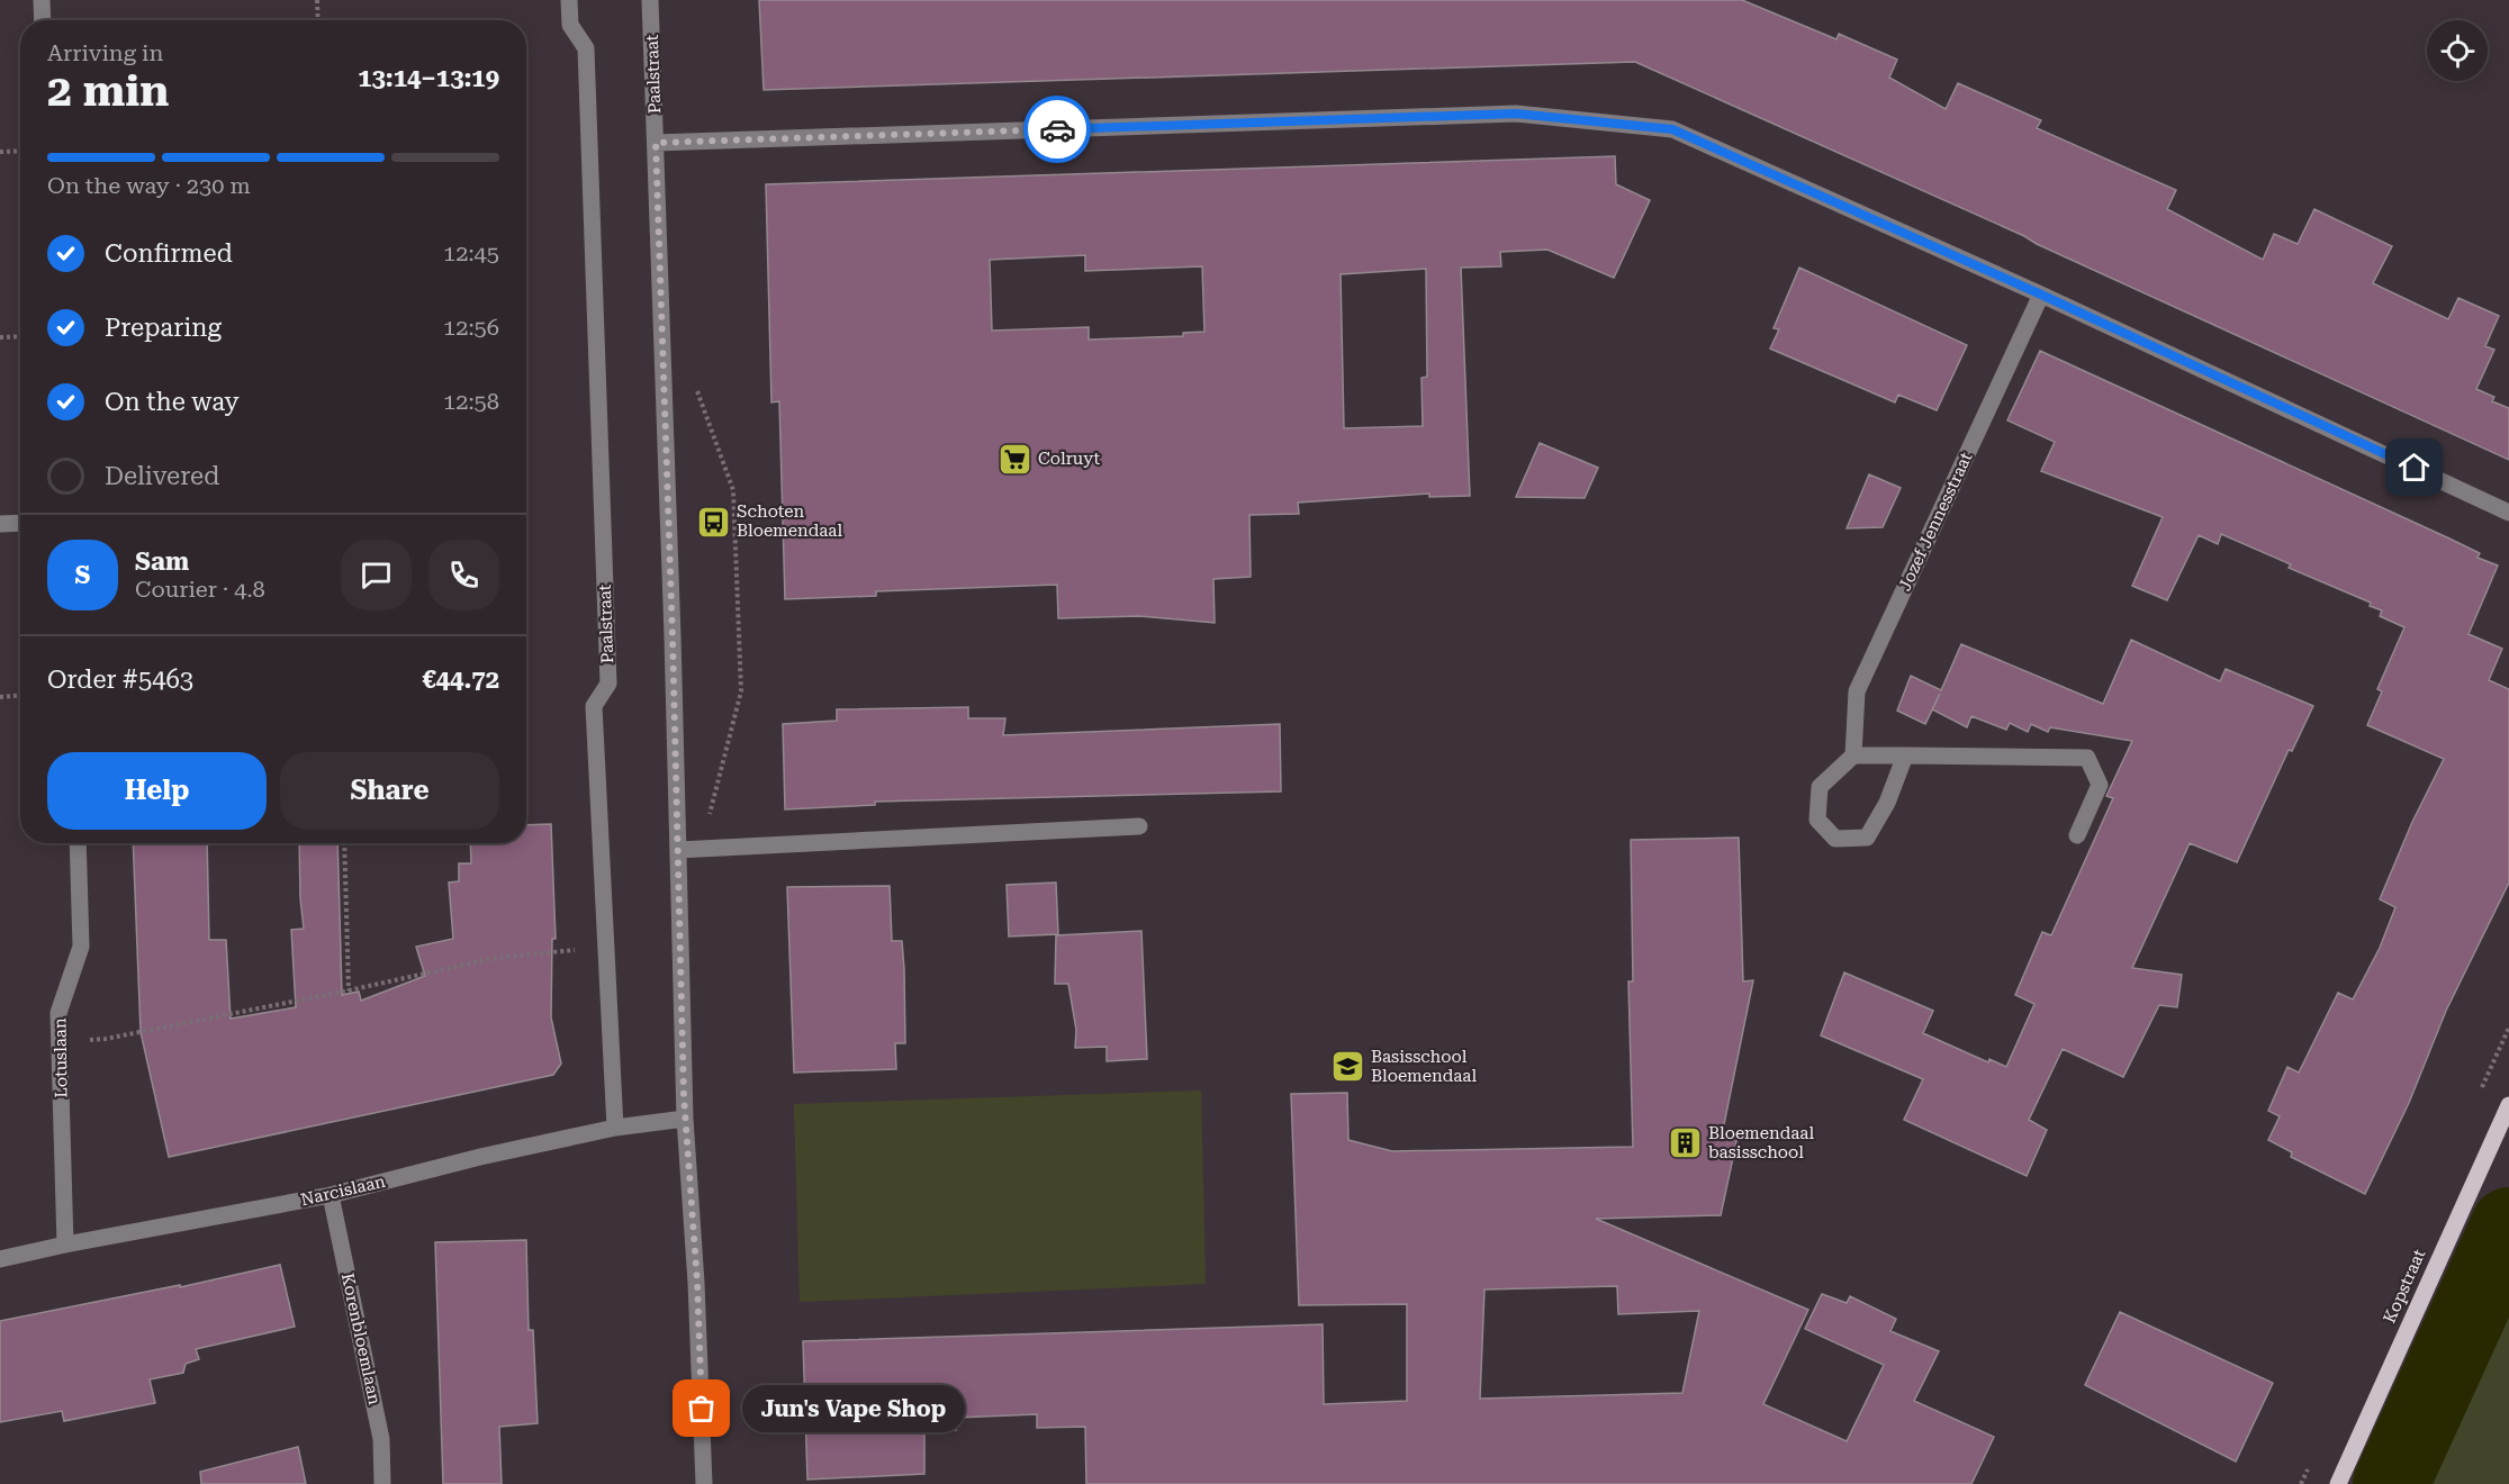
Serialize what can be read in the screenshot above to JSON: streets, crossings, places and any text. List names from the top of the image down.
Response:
{
  "streets": {
    "main road": ["Kopstraat"],
    "street": [
      "Paalstraat",
      "Jozef Jennesstraat",
      "Lotuslaan",
      "Narcislaan",
      "Korenbloemlaan"
    ]
  },
  "crossings": [
    ["Paalstraat", "Narcislaan"],
    ["Lotuslaan", "Narcislaan"],
    ["Narcislaan", "Korenbloemlaan"]
  ],
  "places": {
    "supermarket": ["Colruyt"],
    "bus stop": ["Schoten Bloemendaal"],
    "school or university": ["Basisschool Bloemendaal"],
    "building": ["Bloemendaal basisschool"],
    "other": ["Jun's Vape Shop"]
  },
  "page": {
    "heading": ["2 min", "Arriving in", "13:14–13:19"],
    "panel": [
      "Sam",
      "Courier · 4.8",
      "Order #5463",
      "€44.72"
    ],
    "bar": "On the way · 230 m",
    "list": [
      ["Confirmed", "12:45"],
      ["Preparing", "12:56"],
      ["On the way", "12:58"],
      "Delivered"
    ],
    "round": "S",
    "buttons": ["Help", "Share"],
    "bubble": "Jun's Vape Shop"
  }
}
